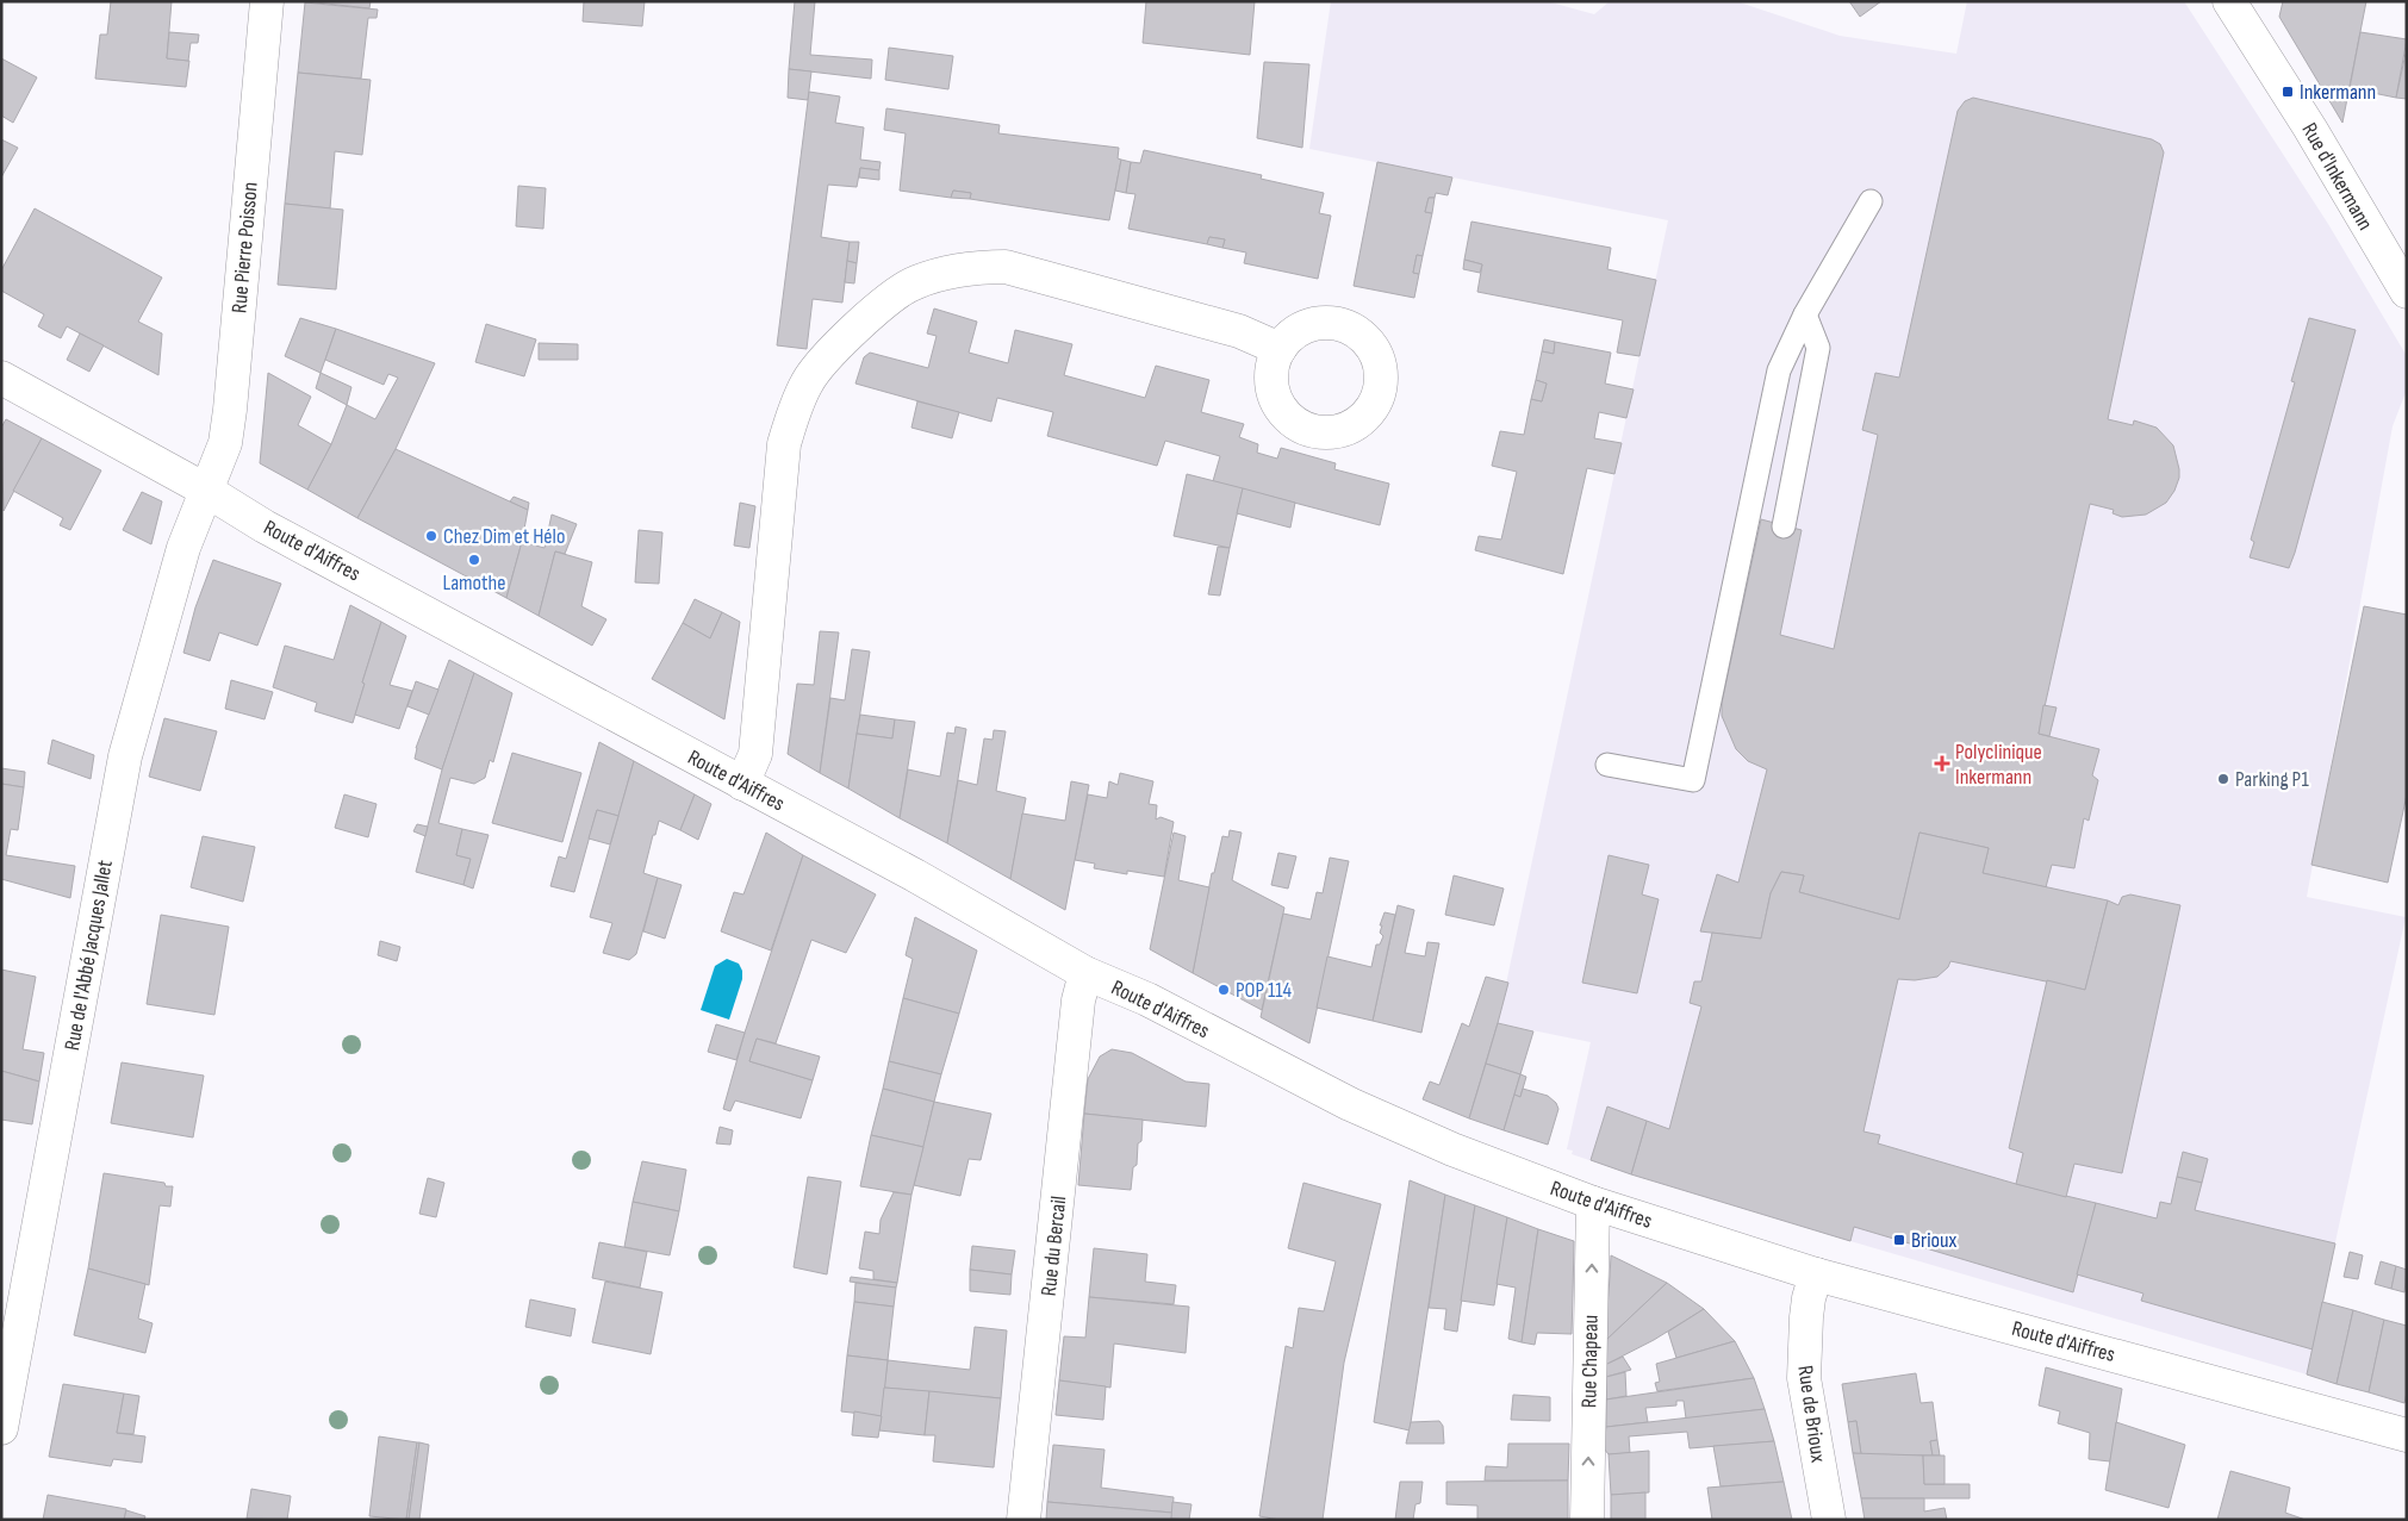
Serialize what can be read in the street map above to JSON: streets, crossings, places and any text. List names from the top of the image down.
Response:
{
  "streets": {
    "street": [
      "Rue d'Inkermann",
      "Rue Pierre Poisson",
      "Route d'Aiffres",
      "Rue de l'Abbé Jacques Jallet",
      "Rue du Bercail",
      "Rue Chapeau",
      "Rue de Brioux"
    ]
  },
  "crossings": [
    ["Rue Pierre Poisson", "Route d'Aiffres"],
    ["Rue Pierre Poisson", "Rue de l'Abbé Jacques Jallet"],
    ["Route d'Aiffres", "Rue de l'Abbé Jacques Jallet"],
    ["Route d'Aiffres", "Rue du Bercail"],
    ["Route d'Aiffres", "Rue Chapeau"],
    ["Route d'Aiffres", "Rue de Brioux"]
  ],
  "one_way": ["Rue Chapeau"],
  "places": {
    "transit": ["Inkermann", "Brioux"],
    "other": [
      "Chez Dim et Hélo",
      "Lamothe",
      "Parking P1",
      "POP 114"
    ],
    "health": ["Polyclinique Inkermann"]
  }
}
